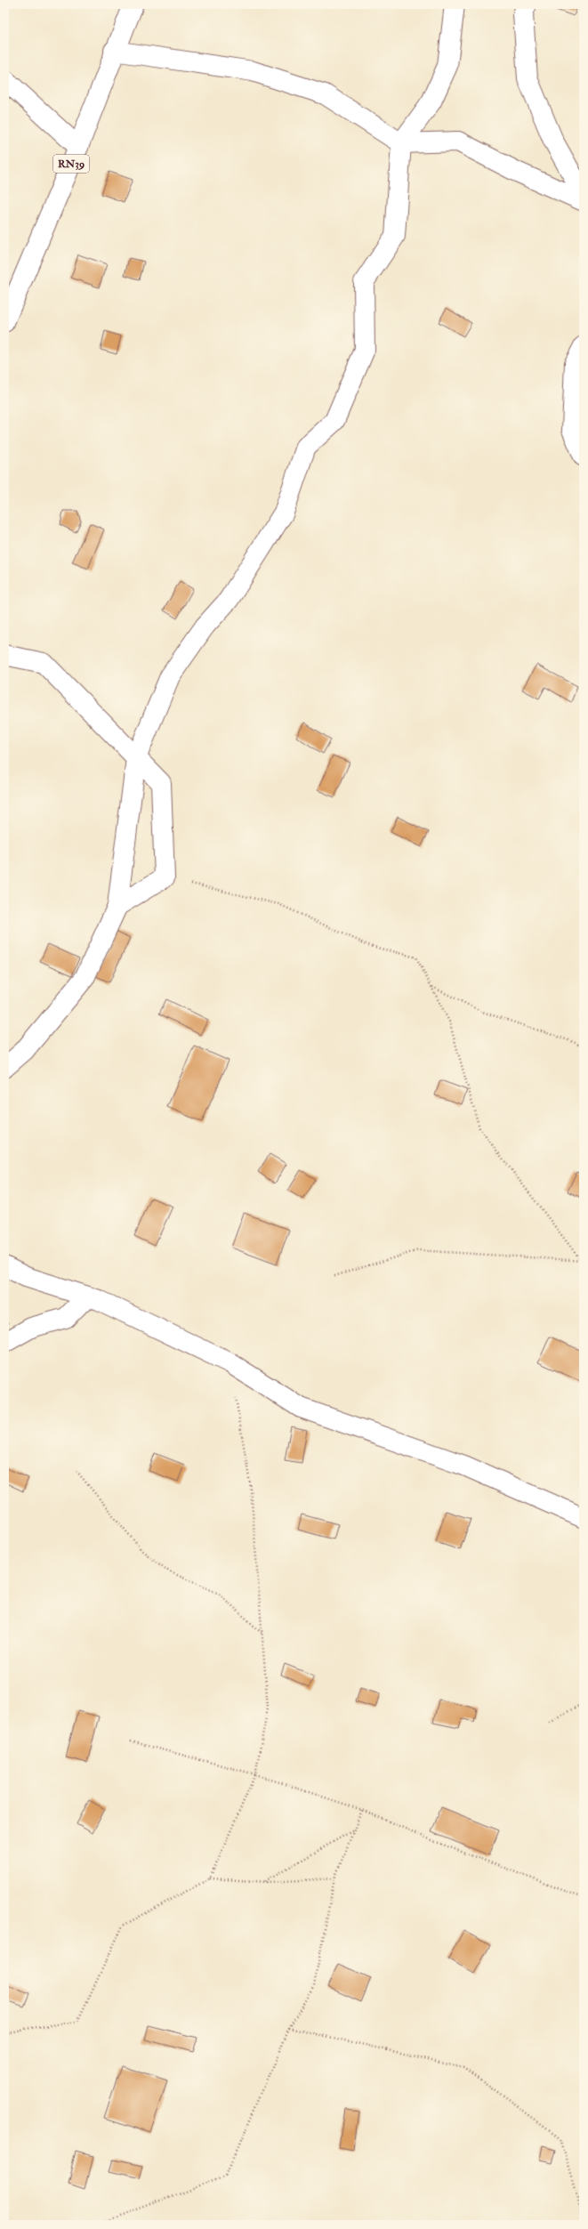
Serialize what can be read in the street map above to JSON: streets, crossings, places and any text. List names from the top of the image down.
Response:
{
  "streets": {
    "main road": ["RN39"]
  }
}
